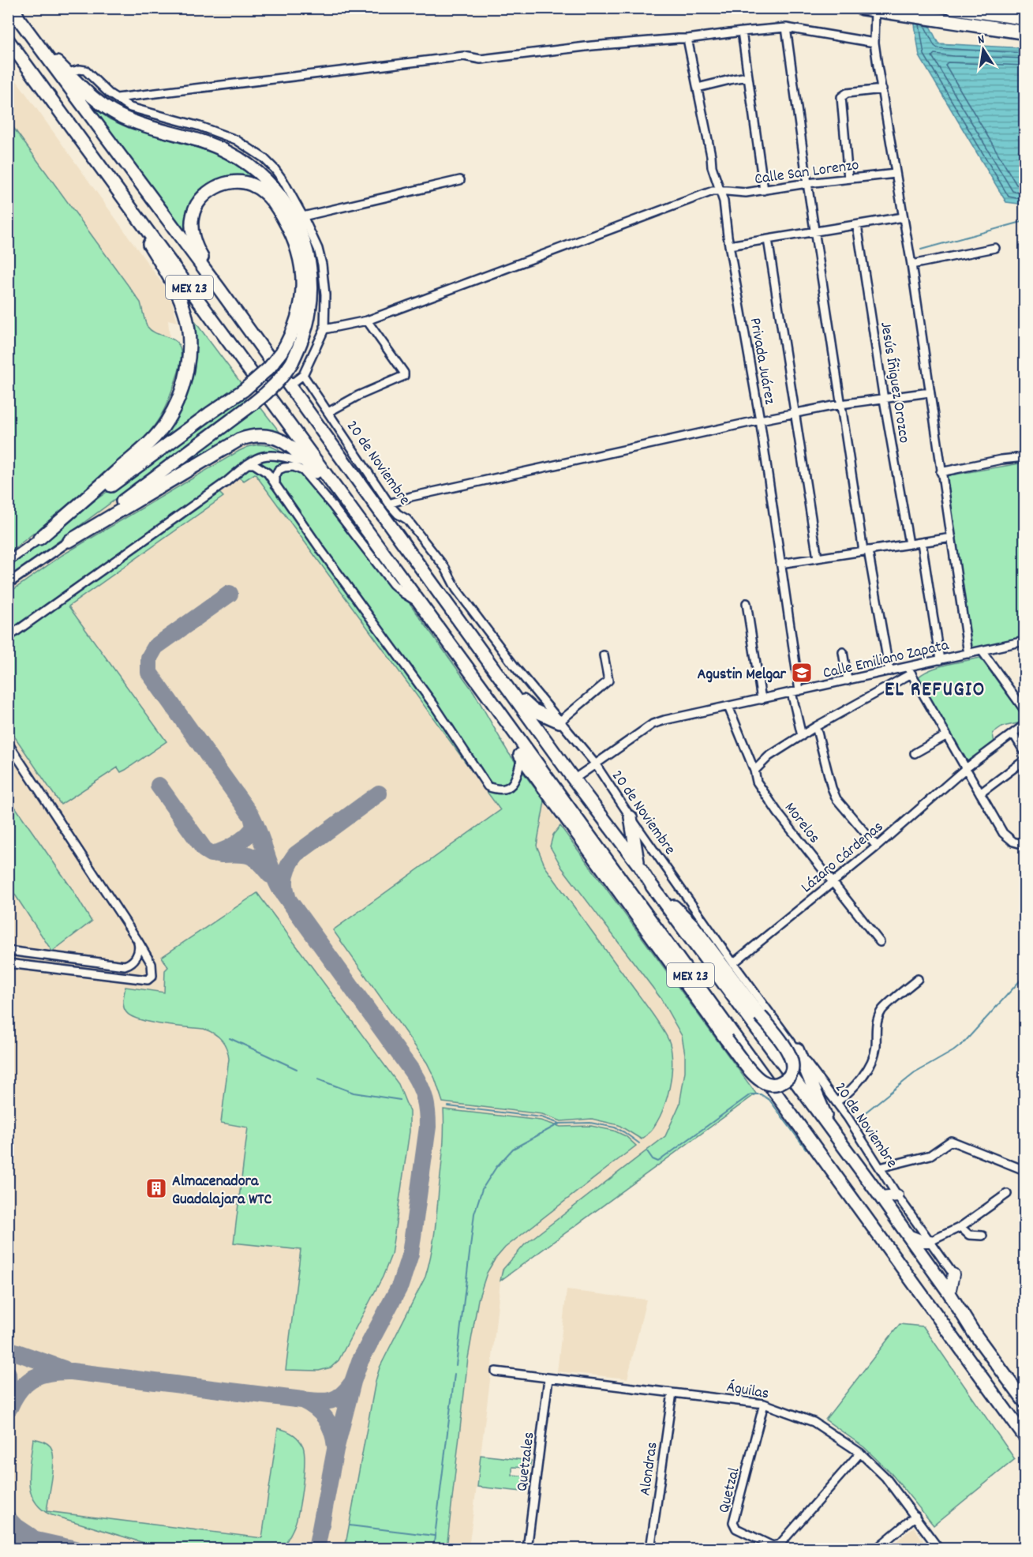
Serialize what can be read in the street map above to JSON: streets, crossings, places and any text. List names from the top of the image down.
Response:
{
  "streets": {
    "highway": ["MEX 23"],
    "street": [
      "Calle San Lorenzo",
      "Privada Juárez",
      "Jesús Íñiguez Orozco",
      "20 de Noviembre",
      "Calle Emiliano Zapata",
      "Morelos",
      "Lázaro Cárdenas",
      "Águilas",
      "Quetzales",
      "Alondras",
      "Quetzal"
    ]
  },
  "crossings": [
    ["Calle San Lorenzo", "Privada Juárez"],
    ["MEX 23", "Calle Emiliano Zapata"],
    ["Privada Juárez", "Calle Emiliano Zapata"],
    ["20 de Noviembre", "Calle Emiliano Zapata"],
    ["20 de Noviembre", "Lázaro Cárdenas"],
    ["Calle Emiliano Zapata", "Morelos"],
    ["Morelos", "Lázaro Cárdenas"],
    ["Águilas", "Quetzales"],
    ["Águilas", "Alondras"],
    ["Águilas", "Quetzal"]
  ],
  "districts": ["EL REFUGIO"],
  "places": {
    "school or university": ["Agustin Melgar"],
    "building": ["Almacenadora Guadalajara WTC"]
  },
  "north": "top"
}
